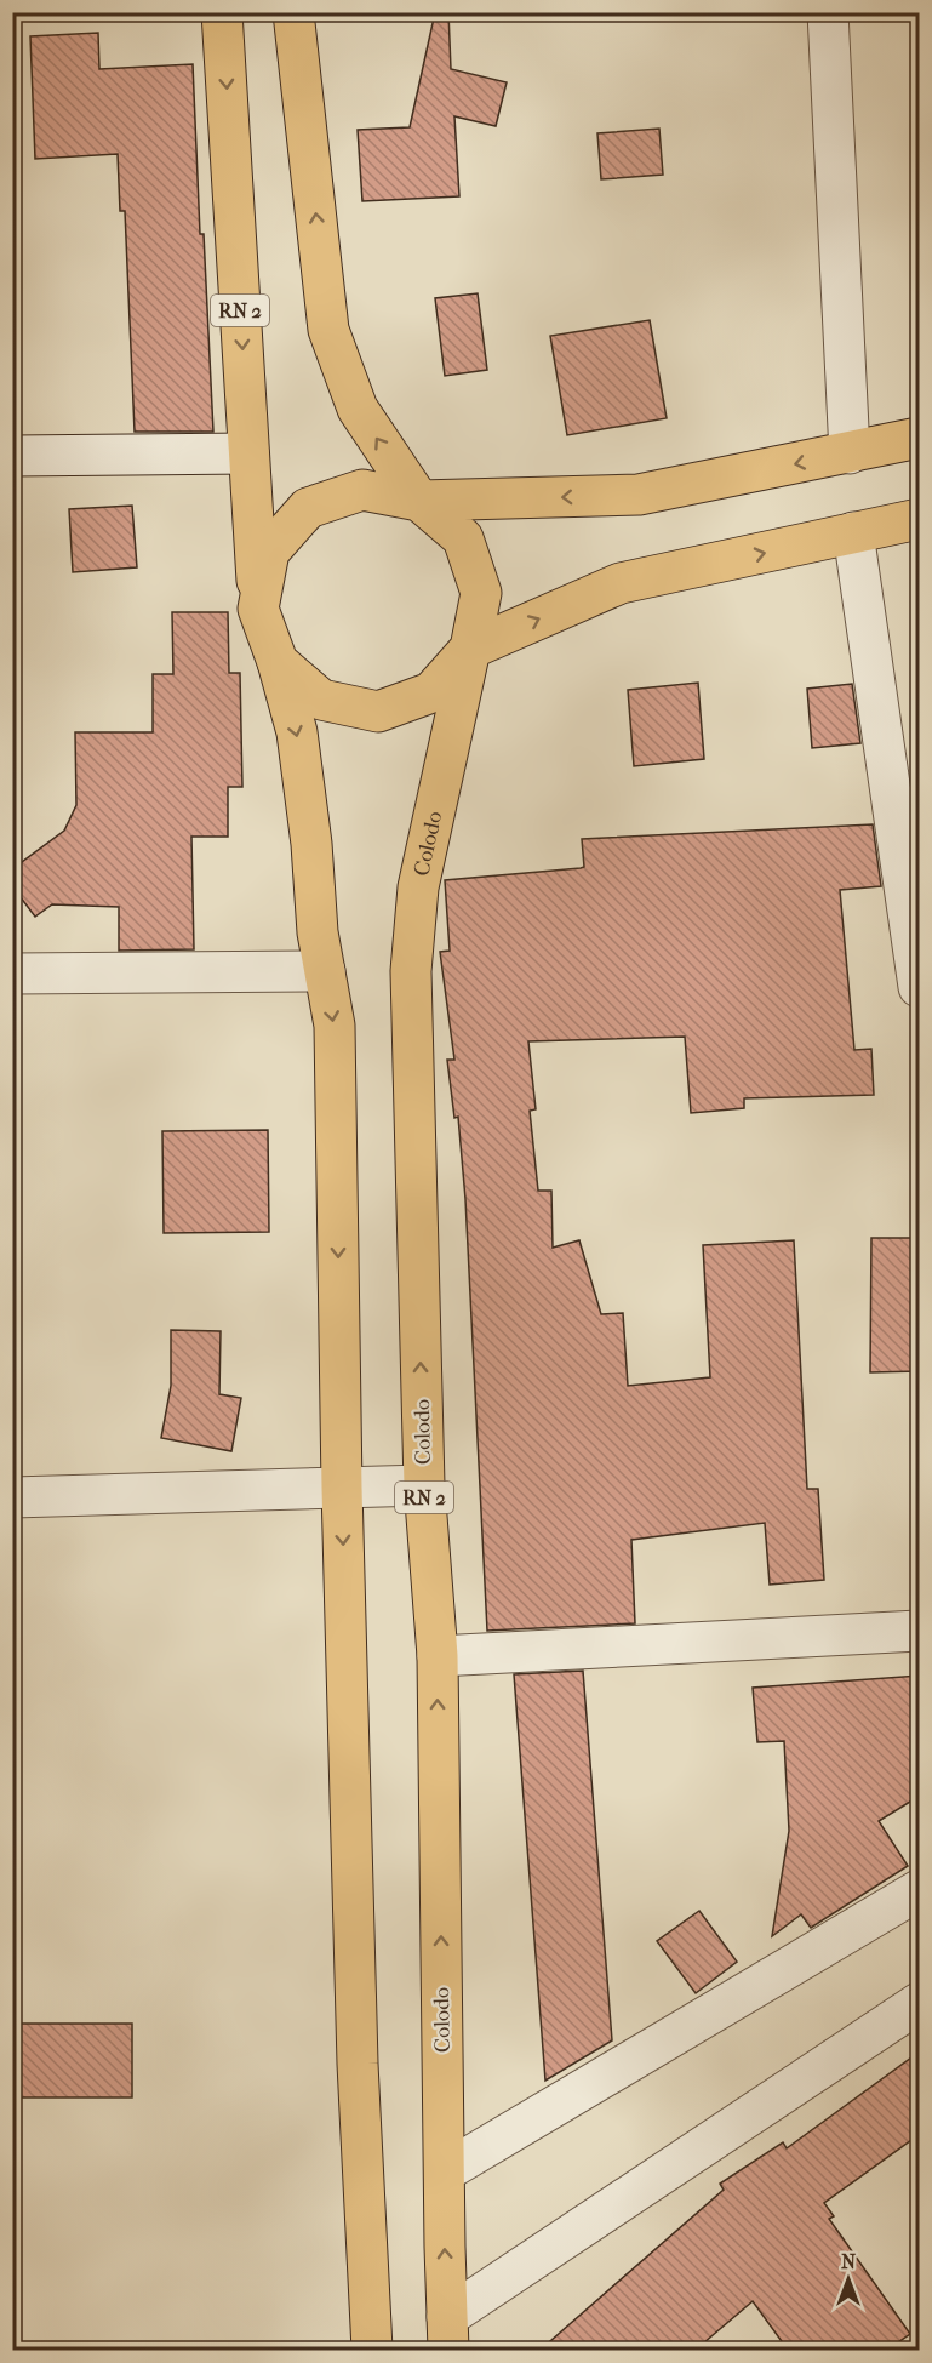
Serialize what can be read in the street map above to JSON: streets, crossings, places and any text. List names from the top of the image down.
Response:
{
  "streets": {
    "main road": ["RN 2", "Colodo"]
  },
  "crossings": [
    ["RN 2", "Colodo"]
  ],
  "north": "top"
}
